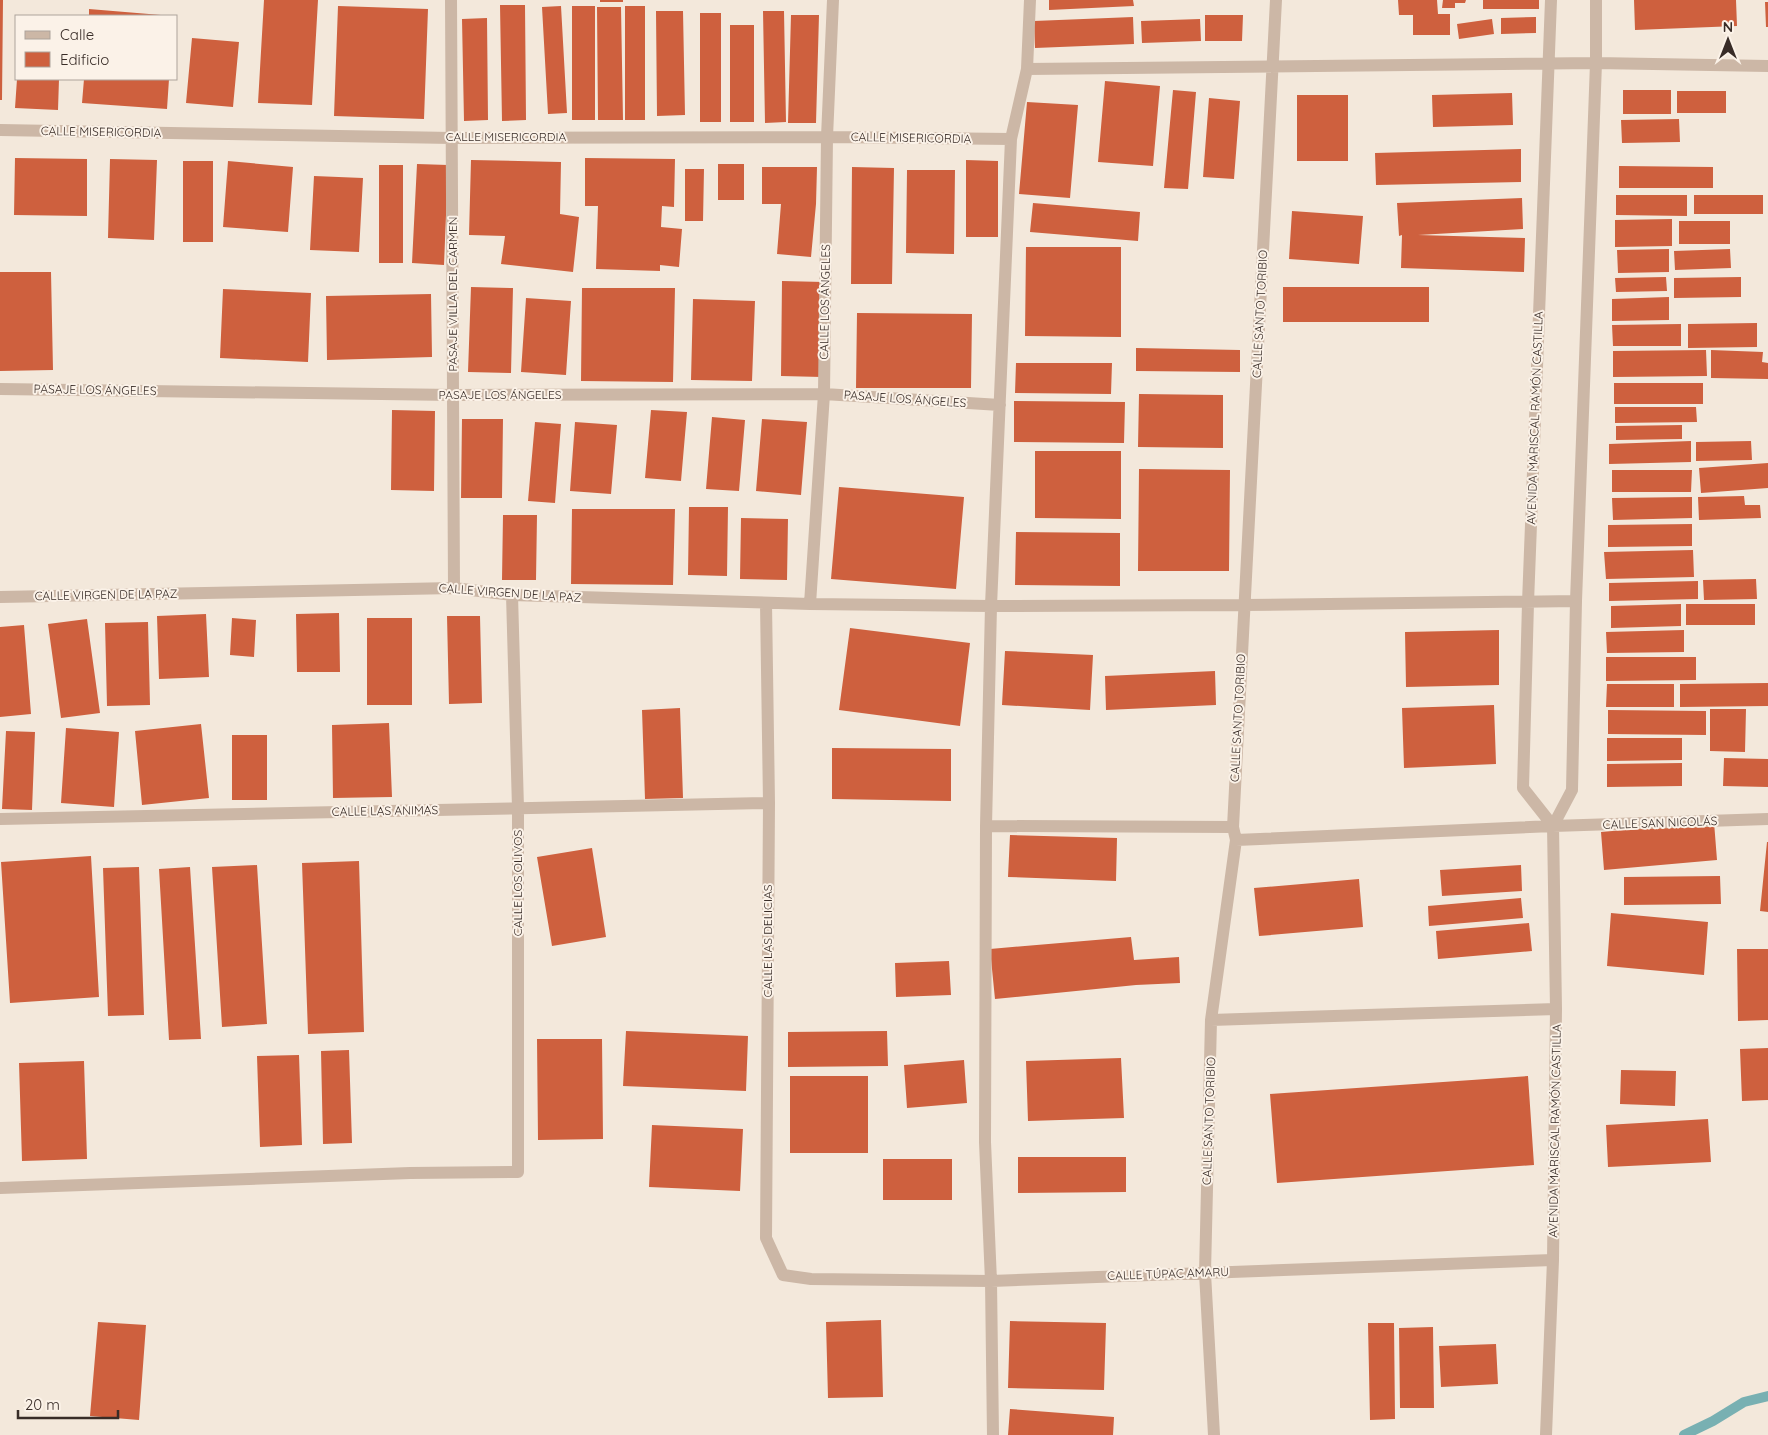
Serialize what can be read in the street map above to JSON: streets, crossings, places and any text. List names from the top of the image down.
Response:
{
  "streets": {
    "street": [
      "CALLE MISERICORDIA",
      "PASAJE VILLA DEL CARMEN",
      "CALLE LOS ÁNGELES",
      "CALLE SANTO TORIBIO",
      "PASAJE LOS ÁNGELES",
      "AVENIDA MARISCAL RAMÓN CASTILLA",
      "CALLE VIRGEN DE LA PAZ",
      "CALLE LAS ANIMAS",
      "CALLE SAN NICOLÁS",
      "CALLE LOS OLIVOS",
      "CALLE LAS DELICIAS",
      "CALLE TÚPAC AMARU"
    ]
  },
  "crossings": [
    ["CALLE MISERICORDIA", "PASAJE VILLA DEL CARMEN"],
    ["CALLE MISERICORDIA", "CALLE LOS ÁNGELES"],
    ["PASAJE VILLA DEL CARMEN", "PASAJE LOS ÁNGELES"],
    ["PASAJE VILLA DEL CARMEN", "CALLE VIRGEN DE LA PAZ"],
    ["CALLE LOS ÁNGELES", "PASAJE LOS ÁNGELES"],
    ["CALLE LOS ÁNGELES", "CALLE VIRGEN DE LA PAZ"],
    ["CALLE SANTO TORIBIO", "CALLE VIRGEN DE LA PAZ"],
    ["CALLE SANTO TORIBIO", "CALLE SAN NICOLÁS"],
    ["CALLE SANTO TORIBIO", "CALLE TÚPAC AMARU"],
    ["AVENIDA MARISCAL RAMÓN CASTILLA", "CALLE VIRGEN DE LA PAZ"],
    ["AVENIDA MARISCAL RAMÓN CASTILLA", "CALLE SAN NICOLÁS"],
    ["AVENIDA MARISCAL RAMÓN CASTILLA", "CALLE TÚPAC AMARU"],
    ["CALLE VIRGEN DE LA PAZ", "CALLE LOS OLIVOS"],
    ["CALLE VIRGEN DE LA PAZ", "CALLE LAS DELICIAS"],
    ["CALLE LAS ANIMAS", "CALLE LOS OLIVOS"],
    ["CALLE LAS ANIMAS", "CALLE LAS DELICIAS"],
    ["CALLE LAS DELICIAS", "CALLE TÚPAC AMARU"]
  ],
  "legend": ["Calle", "Edificio"],
  "scale_bar": "20 m",
  "north": "top"
}
